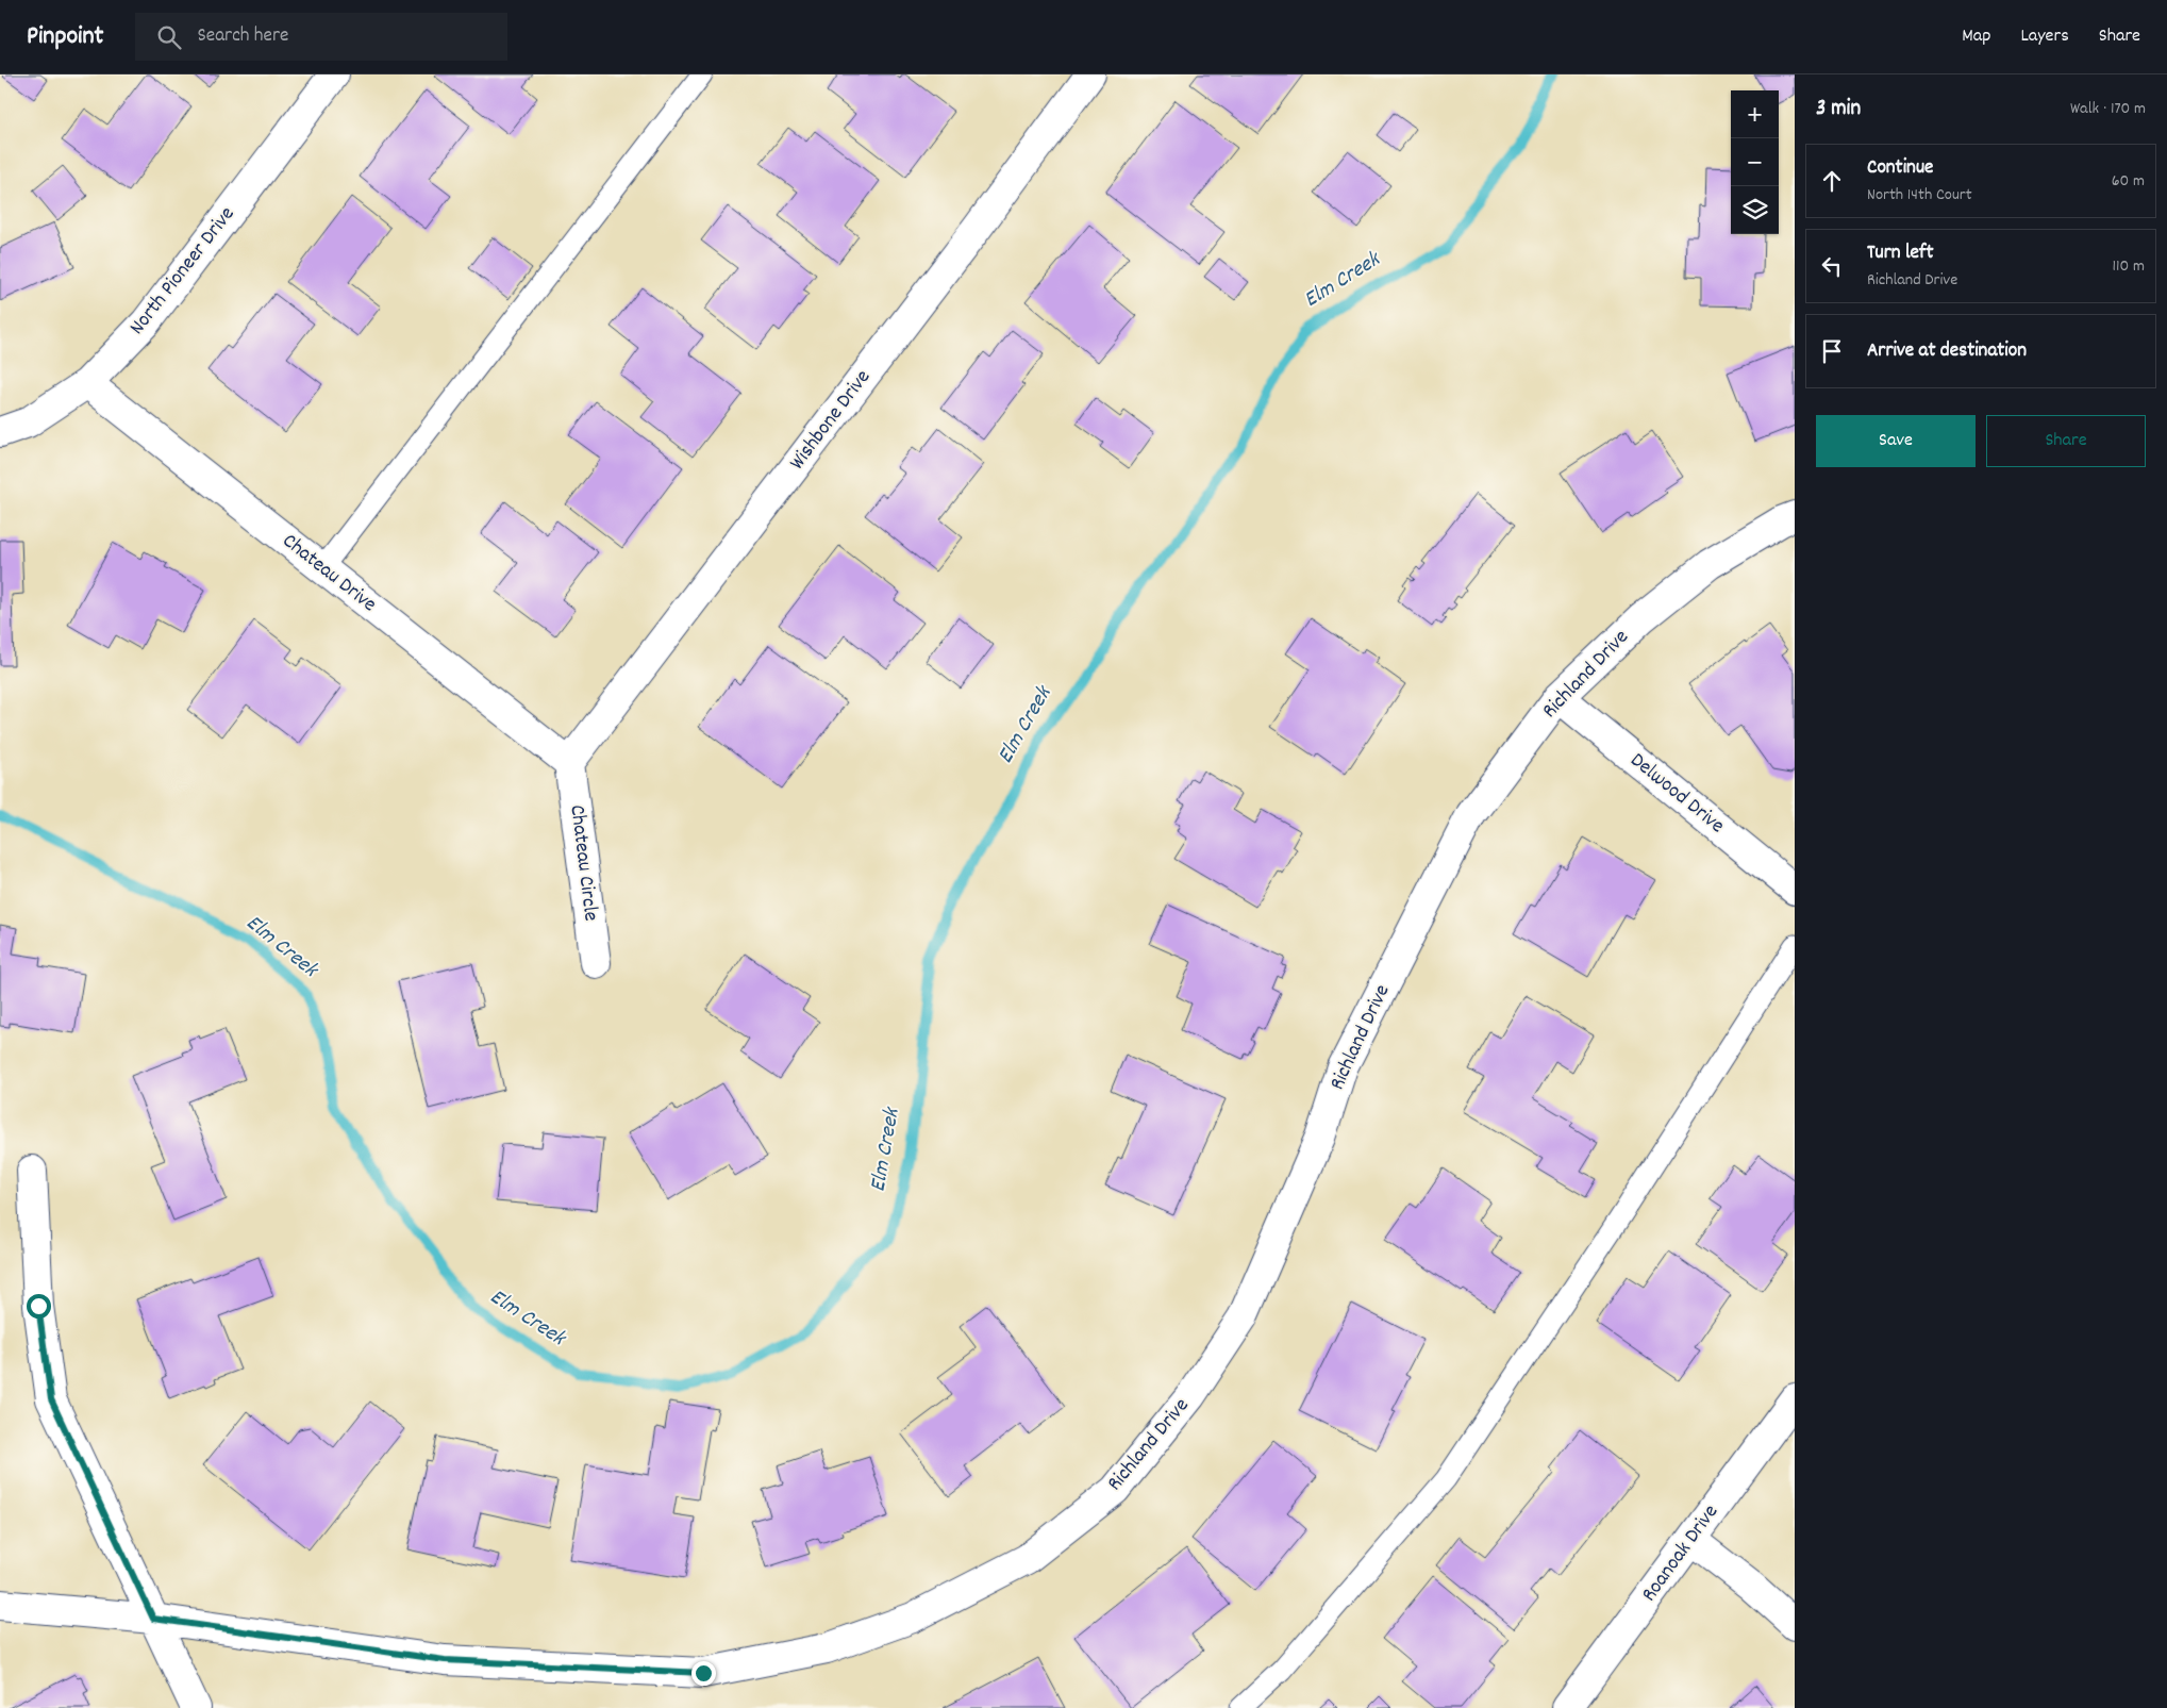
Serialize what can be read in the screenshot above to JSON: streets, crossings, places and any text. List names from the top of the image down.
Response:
{
  "streets": {
    "street": [
      "North Pioneer Drive",
      "Wishbone Drive",
      "Chateau Drive",
      "Richland Drive",
      "Delwood Drive",
      "Chateau Circle",
      "Roanoak Drive"
    ]
  },
  "crossings": [
    ["North Pioneer Drive", "Chateau Drive"],
    ["Wishbone Drive", "Chateau Drive"],
    ["Wishbone Drive", "Chateau Circle"],
    ["Chateau Drive", "Chateau Circle"],
    ["Richland Drive", "Delwood Drive"]
  ],
  "water": ["Elm Creek"],
  "page": {
    "header": "Pinpoint",
    "search": "Search here",
    "nav": ["Map", "Layers", "Share"],
    "heading": ["3 min", "Walk · 170 m"],
    "map_buttons": ["+", "−"],
    "list": [
      ["Continue", "North 14th Court", "60 m"],
      ["Turn left", "Richland Drive", "110 m"],
      "Arrive at destination"
    ],
    "buttons": ["Save", "Share"]
  }
}
